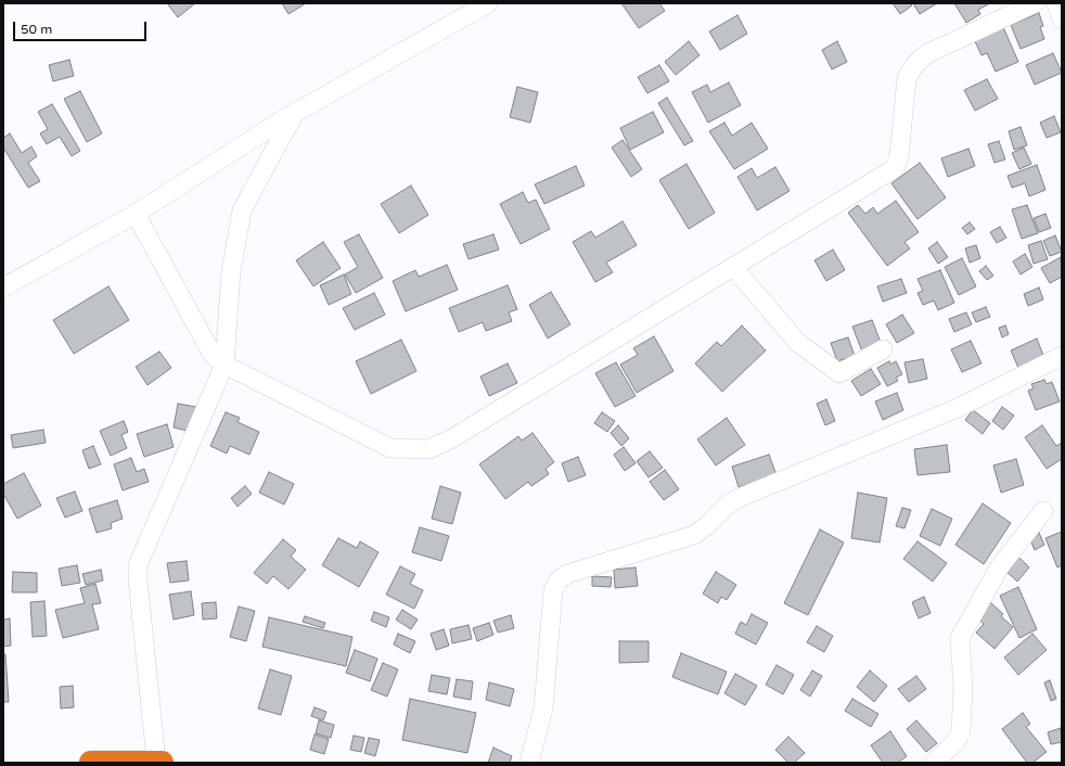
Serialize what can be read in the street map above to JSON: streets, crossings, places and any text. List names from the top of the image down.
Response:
{
  "scale_bar": "50 m"
}
